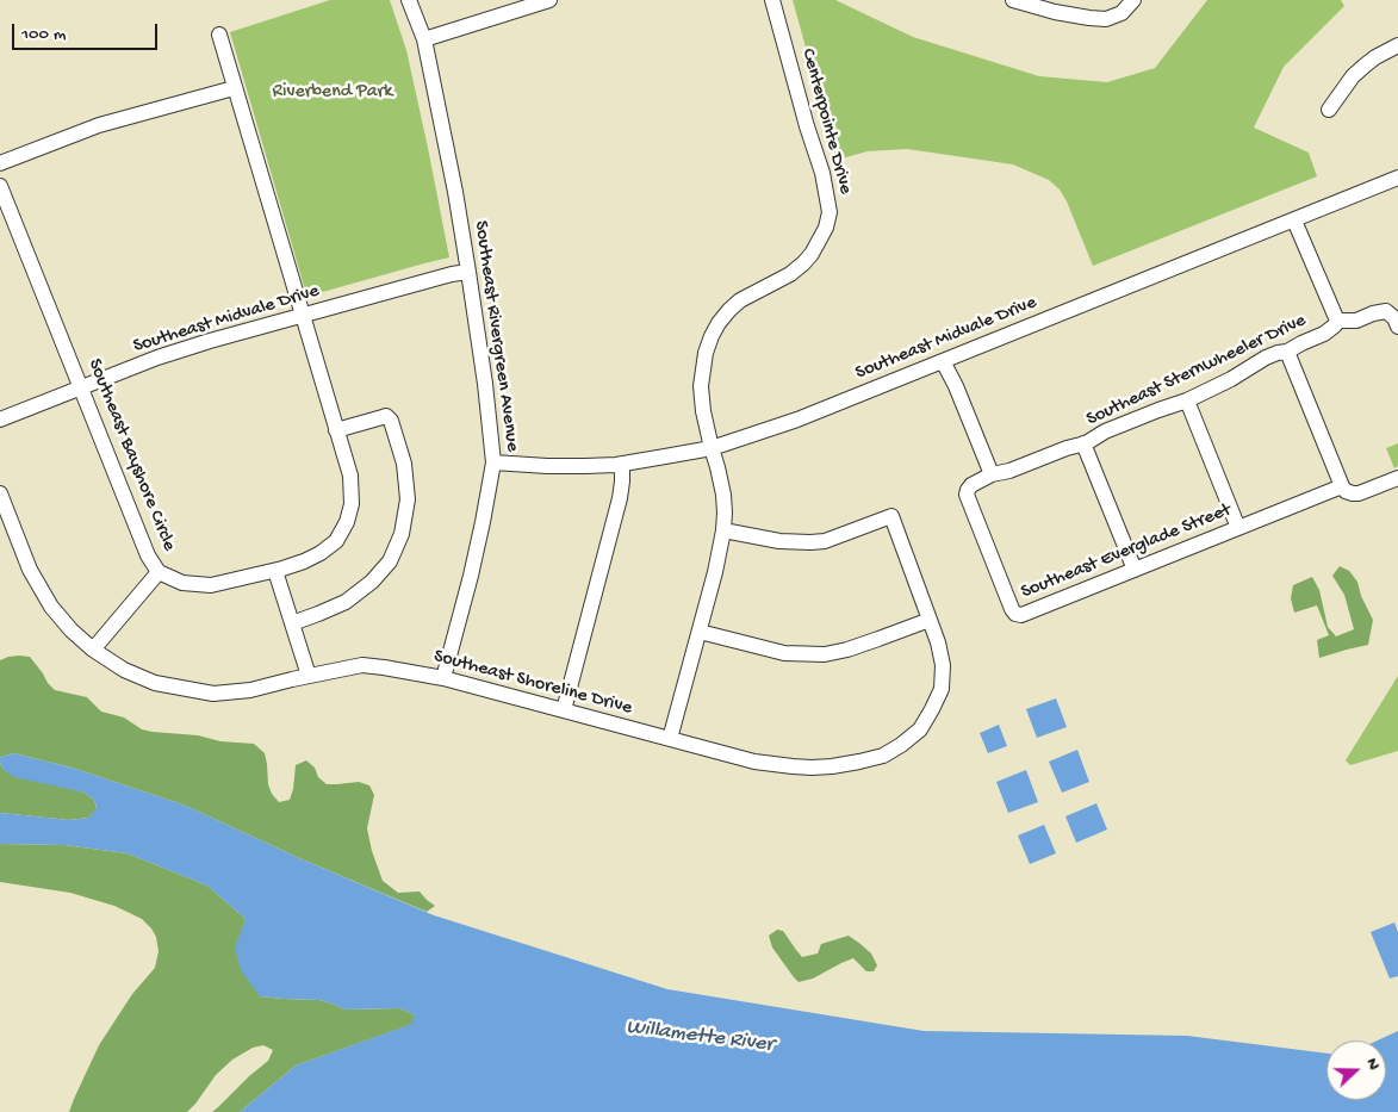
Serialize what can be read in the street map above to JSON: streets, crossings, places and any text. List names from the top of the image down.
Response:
{
  "streets": {
    "street": [
      "Centerpointe Drive",
      "Southeast Midvale Drive",
      "Southeast Rivergreen Avenue",
      "Southeast Sternwheeler Drive",
      "Southeast Bayshore Circle",
      "Southeast Everglade Street",
      "Southeast Shoreline Drive"
    ]
  },
  "crossings": [
    ["Centerpointe Drive", "Southeast Midvale Drive"],
    ["Centerpointe Drive", "Southeast Shoreline Drive"],
    ["Southeast Midvale Drive", "Southeast Rivergreen Avenue"],
    ["Southeast Midvale Drive", "Southeast Sternwheeler Drive"],
    ["Southeast Midvale Drive", "Southeast Bayshore Circle"],
    ["Southeast Rivergreen Avenue", "Southeast Shoreline Drive"],
    ["Southeast Sternwheeler Drive", "Southeast Everglade Street"]
  ],
  "water": ["Willamette River"],
  "parks": ["Riverbend Park"],
  "scale_bar": "100 m",
  "north": "right"
}
